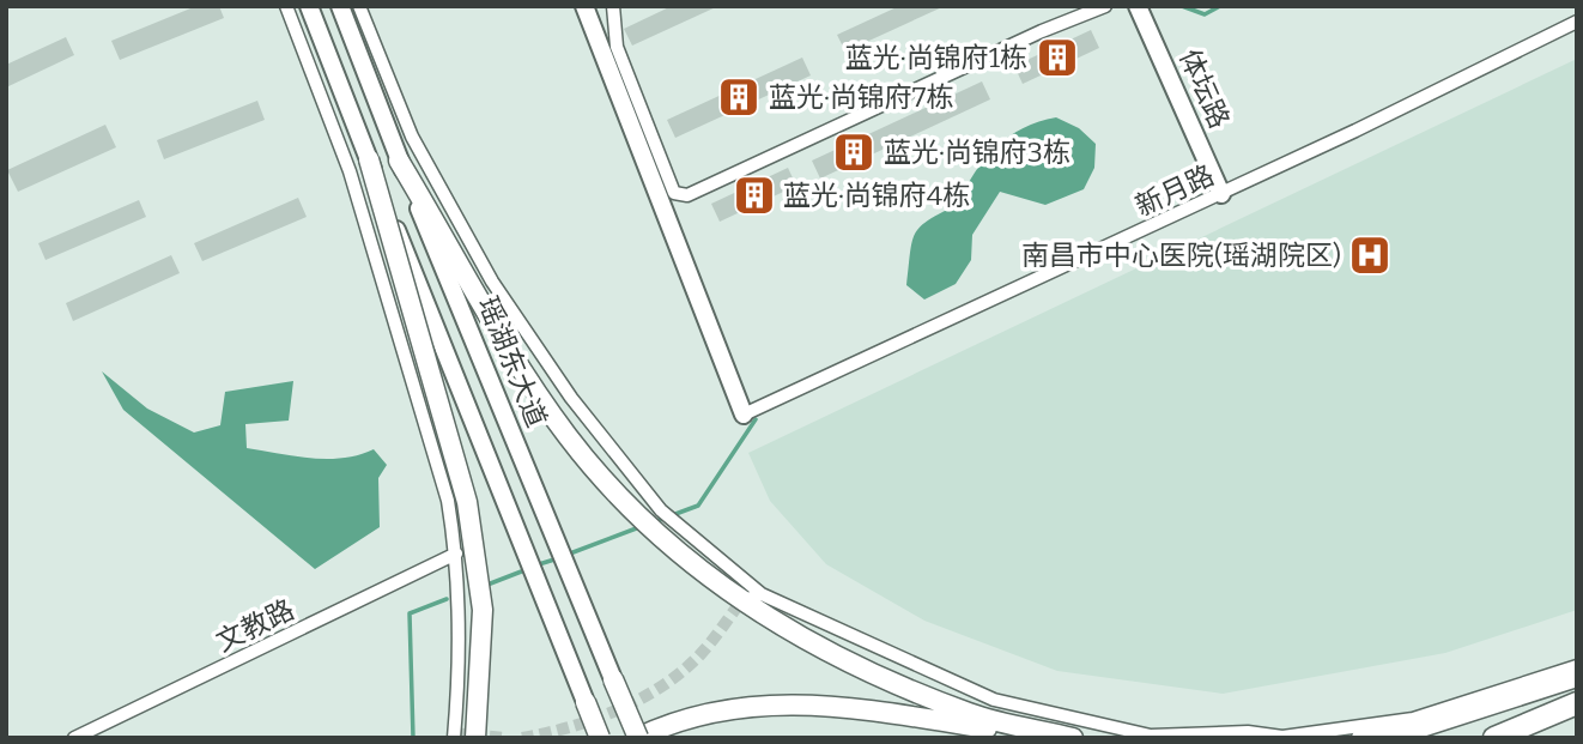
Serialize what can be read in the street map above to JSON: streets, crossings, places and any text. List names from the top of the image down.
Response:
{
  "streets": {
    "main road": ["体坛路", "瑶湖东大道"],
    "street": ["新月路", "文教路"]
  },
  "crossings": [
    ["体坛路", "新月路"]
  ],
  "places": {
    "building": [
      "蓝光·尚锦府1栋",
      "蓝光·尚锦府7栋",
      "蓝光·尚锦府3栋",
      "蓝光·尚锦府4栋"
    ],
    "hospital": ["南昌市中心医院(瑶湖院区)"]
  }
}
